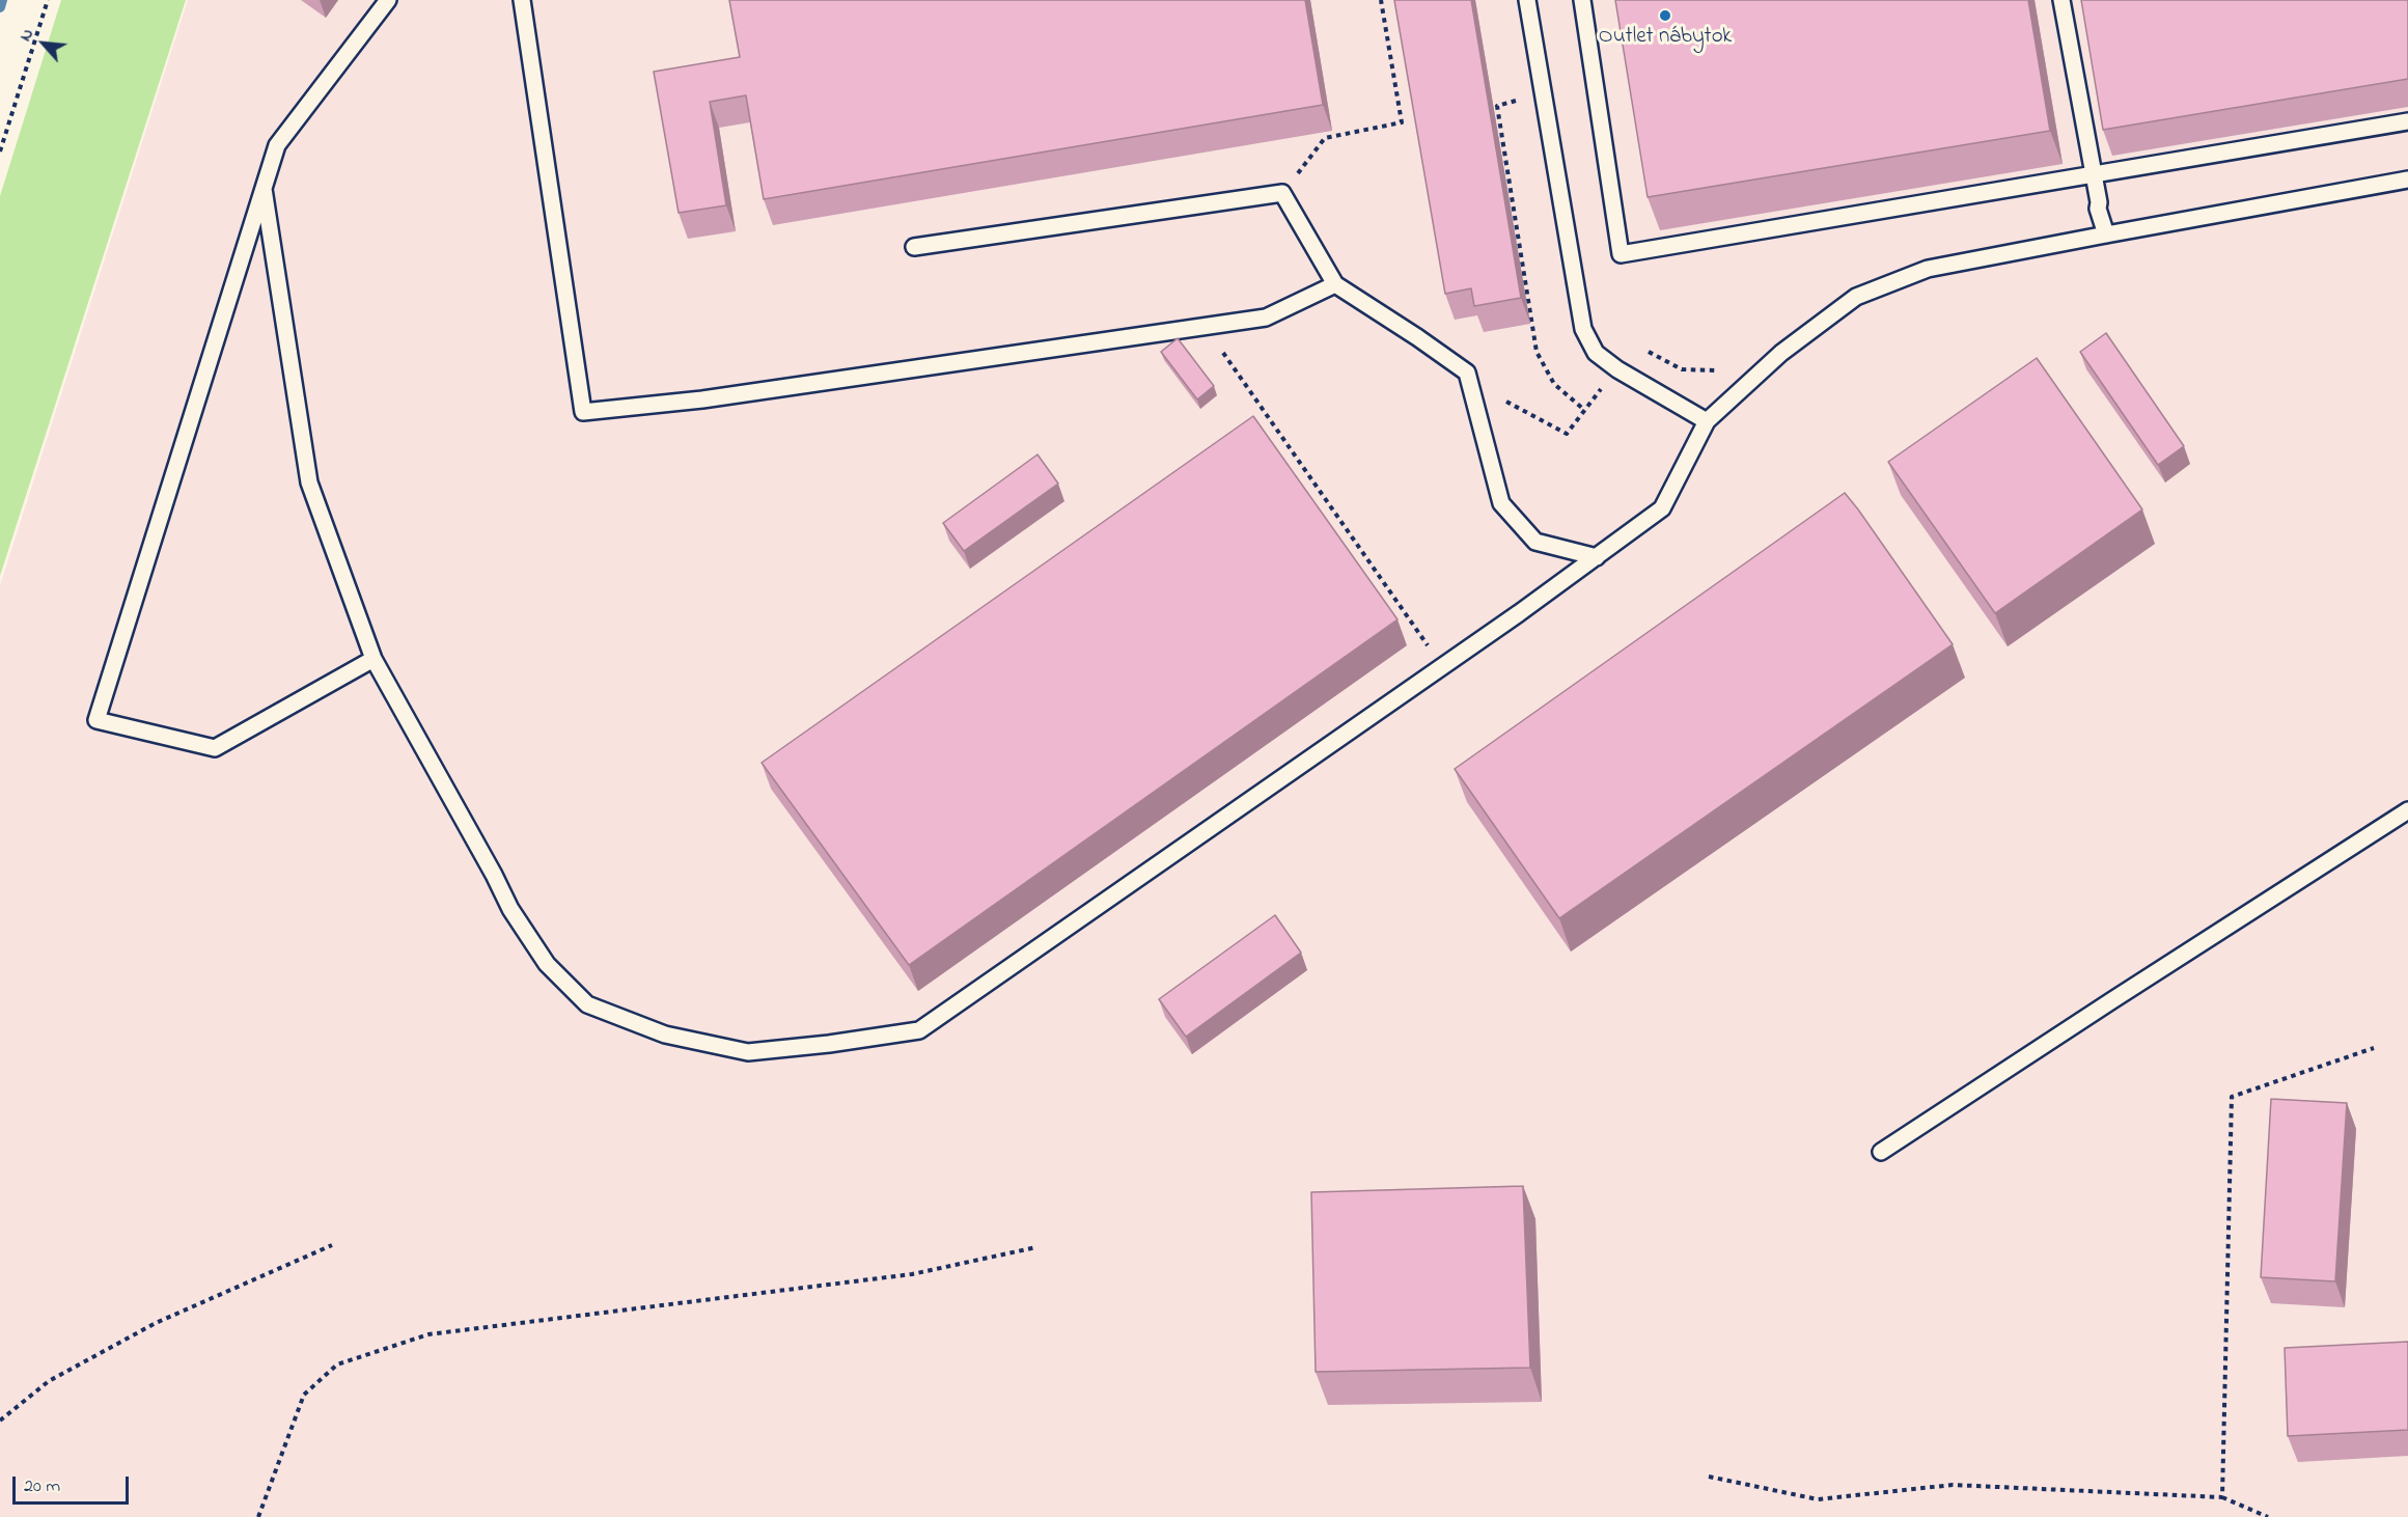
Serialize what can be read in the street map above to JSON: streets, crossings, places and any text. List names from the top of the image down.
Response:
{
  "places": ["Outlet nábytok"],
  "scale_bar": "20 m",
  "north": "top left"
}
